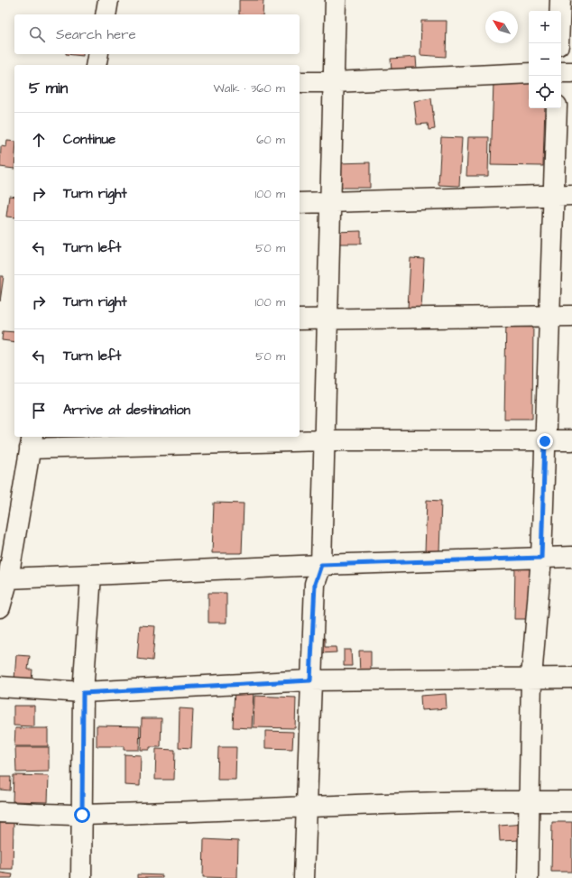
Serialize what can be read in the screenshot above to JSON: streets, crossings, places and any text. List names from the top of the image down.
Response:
{
  "north": "top left",
  "page": {
    "map_buttons": ["+", "−"],
    "search": "Search here",
    "heading": ["5 min", "Walk · 360 m"],
    "list": [
      ["Continue", "60 m"],
      ["Turn right", "100 m"],
      ["Turn left", "50 m"],
      ["Turn right", "100 m"],
      ["Turn left", "50 m"],
      "Arrive at destination"
    ]
  }
}
